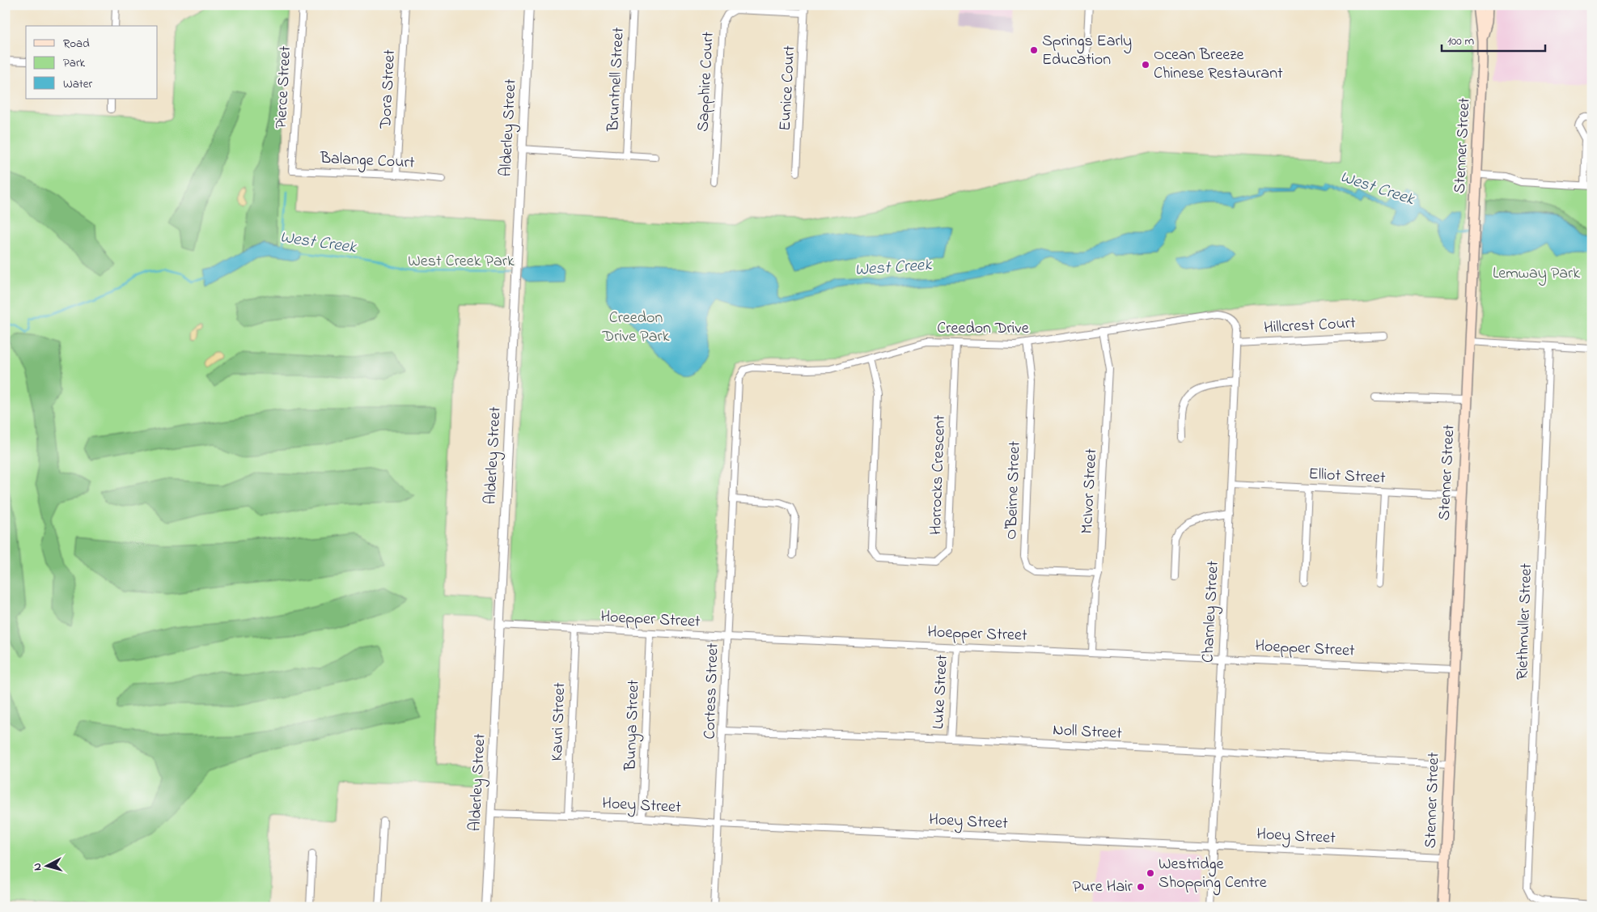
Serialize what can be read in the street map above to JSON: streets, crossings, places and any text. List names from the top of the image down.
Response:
{
  "streets": {
    "main road": ["Stenner Street"],
    "street": [
      "Bruntnell Street",
      "Sapphire Court",
      "Pierce Street",
      "Eunice Court",
      "Dora Street",
      "Alderley Street",
      "Balange Court",
      "Hillcrest Court",
      "Creedon Drive",
      "Horrocks Crescent",
      "Elliot Street",
      "O'Beirne Street",
      "McIvor Street",
      "Charnley Street",
      "Hoepper Street",
      "Riethmuller Street",
      "Cortess Street",
      "Luke Street",
      "Kauri Street",
      "Bunya Street",
      "Noll Street",
      "Hoey Street"
    ]
  },
  "crossings": [
    ["Sapphire Court", "Eunice Court"],
    ["Pierce Street", "Balange Court"],
    ["Dora Street", "Balange Court"],
    ["Alderley Street", "Hoepper Street"],
    ["Alderley Street", "Hoey Street"],
    ["Stenner Street", "Elliot Street"],
    ["Stenner Street", "Hoepper Street"],
    ["Stenner Street", "Noll Street"],
    ["Stenner Street", "Hoey Street"],
    ["Hillcrest Court", "Charnley Street"],
    ["Creedon Drive", "Horrocks Crescent"],
    ["Creedon Drive", "O'Beirne Street"],
    ["Creedon Drive", "McIvor Street"],
    ["Creedon Drive", "Charnley Street"],
    ["Creedon Drive", "Cortess Street"],
    ["Elliot Street", "Charnley Street"],
    ["O'Beirne Street", "McIvor Street"],
    ["McIvor Street", "Hoepper Street"],
    ["Charnley Street", "Hoepper Street"],
    ["Charnley Street", "Noll Street"],
    ["Charnley Street", "Hoey Street"],
    ["Hoepper Street", "Cortess Street"],
    ["Hoepper Street", "Luke Street"],
    ["Hoepper Street", "Kauri Street"],
    ["Hoepper Street", "Bunya Street"],
    ["Cortess Street", "Noll Street"],
    ["Cortess Street", "Hoey Street"],
    ["Luke Street", "Noll Street"],
    ["Kauri Street", "Hoey Street"],
    ["Bunya Street", "Hoey Street"]
  ],
  "water": ["West Creek"],
  "parks": ["West Creek Park", "Lemway Park", "Creedon Drive Park"],
  "places": [
    "Springs Early Education",
    "Ocean Breeze Chinese Restaurant",
    "Westridge Shopping Centre",
    "Pure Hair"
  ],
  "legend": ["Road", "Park", "Water"],
  "scale_bar": "100 m",
  "north": "left"
}
